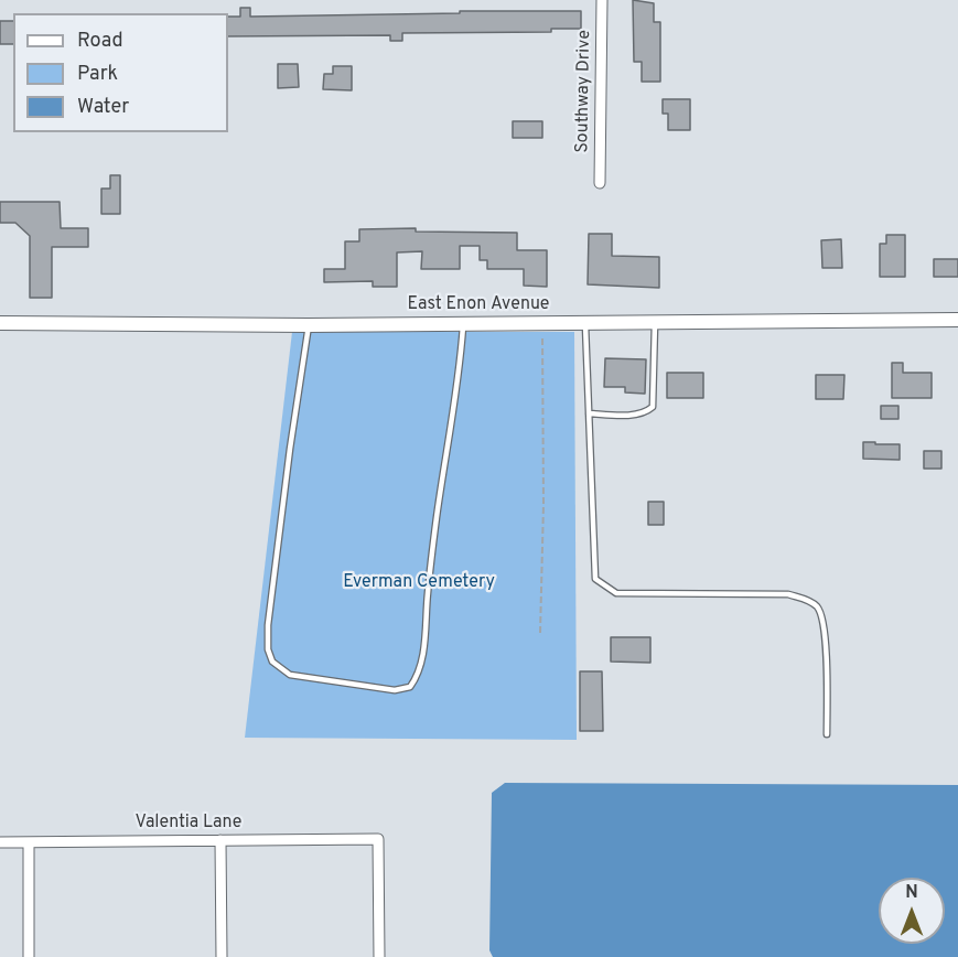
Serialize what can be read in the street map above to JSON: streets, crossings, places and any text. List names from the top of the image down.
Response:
{
  "streets": {
    "street": ["Southway Drive", "East Enon Avenue", "Valentia Lane"]
  },
  "parks": ["Everman Cemetery"],
  "legend": ["Road", "Park", "Water"],
  "north": "top"
}
